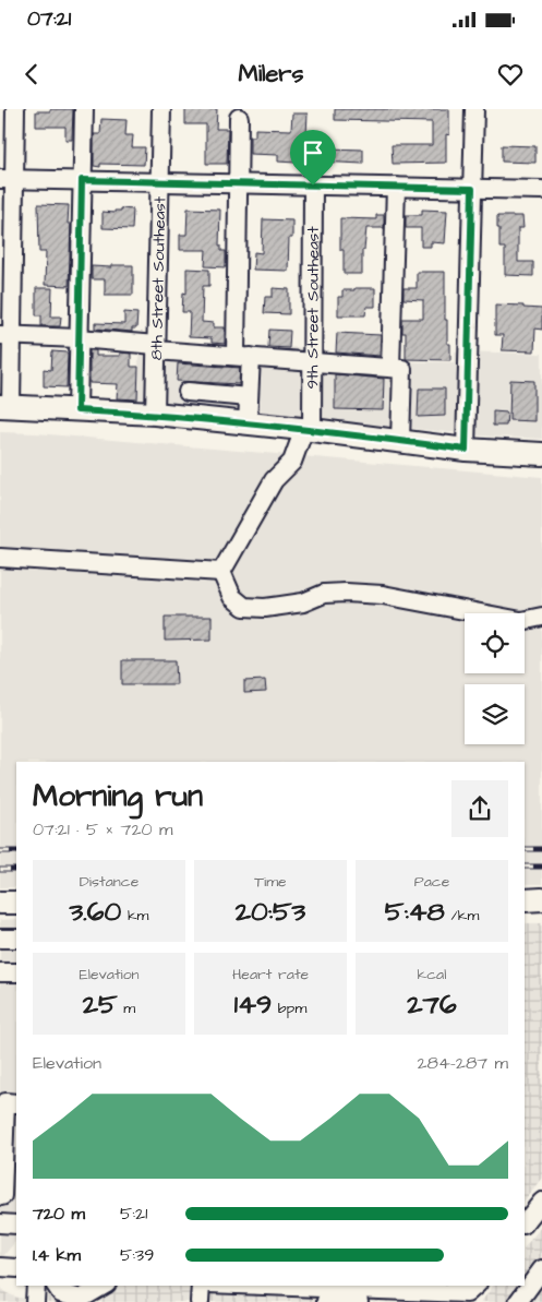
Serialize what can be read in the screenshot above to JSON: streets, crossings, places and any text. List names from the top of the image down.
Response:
{
  "streets": {
    "street": ["8th Street Southeast", "9th Street Southeast"]
  },
  "page": {
    "status": "07:21",
    "header": "Milers",
    "heading": ["Morning run", "07:21 · 5 × 720 m"],
    "stats": [
      ["Distance", "3.60 km"],
      ["Time", "20:53"],
      ["Pace", "5:48 /km"],
      ["Elevation", "25 m"],
      ["Heart rate", "149 bpm"],
      ["kcal", "276"]
    ],
    "chart": ["Elevation", "284–287 m"],
    "list": [
      {
        "name": "720 m",
        "note": "5:21"
      },
      {
        "name": "1.4 km",
        "note": "5:39"
      }
    ]
  }
}
